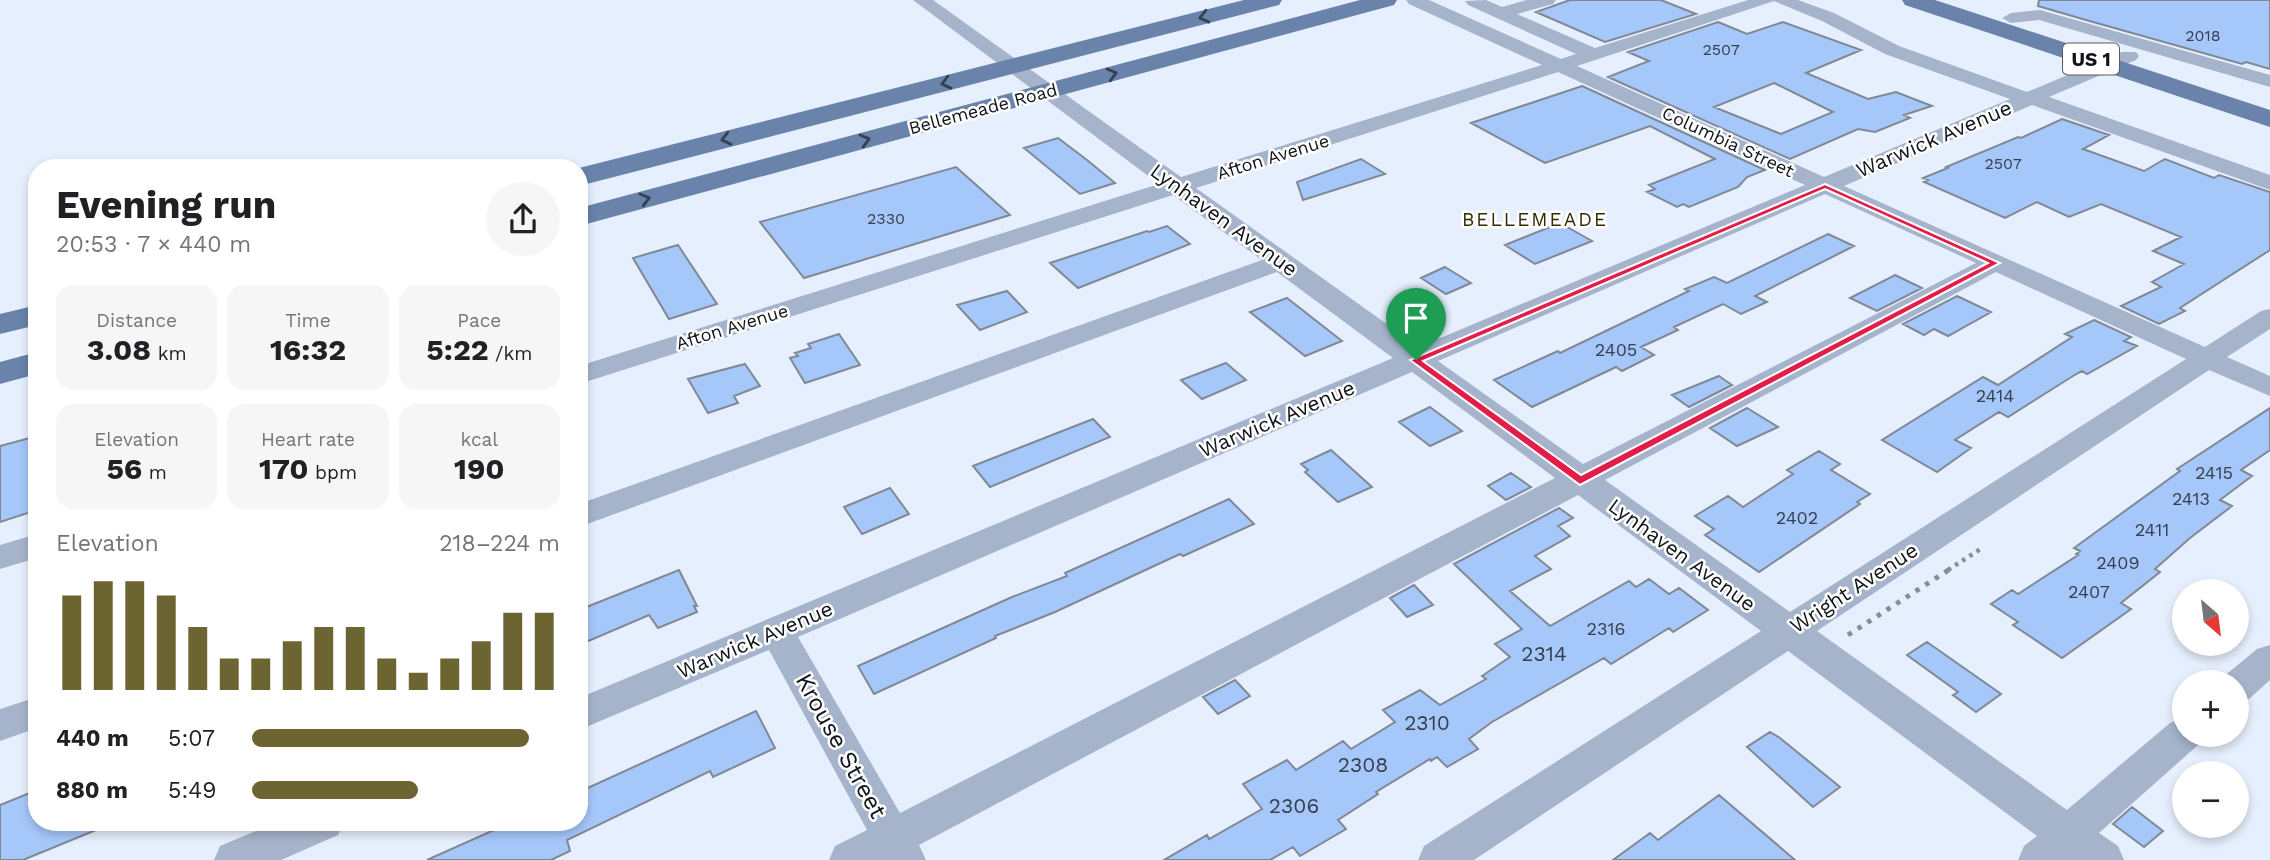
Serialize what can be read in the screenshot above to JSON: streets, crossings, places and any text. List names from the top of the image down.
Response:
{
  "streets": {
    "main road": ["US 1", "Bellemeade Road"],
    "street": [
      "Warwick Avenue",
      "Columbia Street",
      "Afton Avenue",
      "Lynhaven Avenue",
      "Wright Avenue",
      "Krouse Street"
    ]
  },
  "crossings": [
    ["US 1", "Warwick Avenue"],
    ["Bellemeade Road", "Lynhaven Avenue"],
    ["Warwick Avenue", "Columbia Street"],
    ["Warwick Avenue", "Lynhaven Avenue"],
    ["Warwick Avenue", "Krouse Street"],
    ["Columbia Street", "Afton Avenue"],
    ["Columbia Street", "Wright Avenue"],
    ["Afton Avenue", "Lynhaven Avenue"],
    ["Lynhaven Avenue", "Wright Avenue"]
  ],
  "districts": ["BELLEMEADE"],
  "house_numbers": [
    "2018",
    "2507",
    "2507",
    "2330",
    "2405",
    "2414",
    "2415",
    "2413",
    "2402",
    "2411",
    "2409",
    "2407",
    "2316",
    "2314",
    "2310",
    "2308",
    "2306"
  ],
  "north": "bottom right",
  "page": {
    "heading": ["Evening run", "20:53 · 7 × 440 m"],
    "stats": [
      ["Distance", "3.08 km"],
      ["Time", "16:32"],
      ["Pace", "5:22 /km"],
      ["Elevation", "56 m"],
      ["Heart rate", "170 bpm"],
      ["kcal", "190"]
    ],
    "chart": ["Elevation", "218–224 m"],
    "map_buttons": ["+", "−"],
    "list": [
      {
        "name": "440 m",
        "note": "5:07"
      },
      {
        "name": "880 m",
        "note": "5:49"
      }
    ]
  }
}
